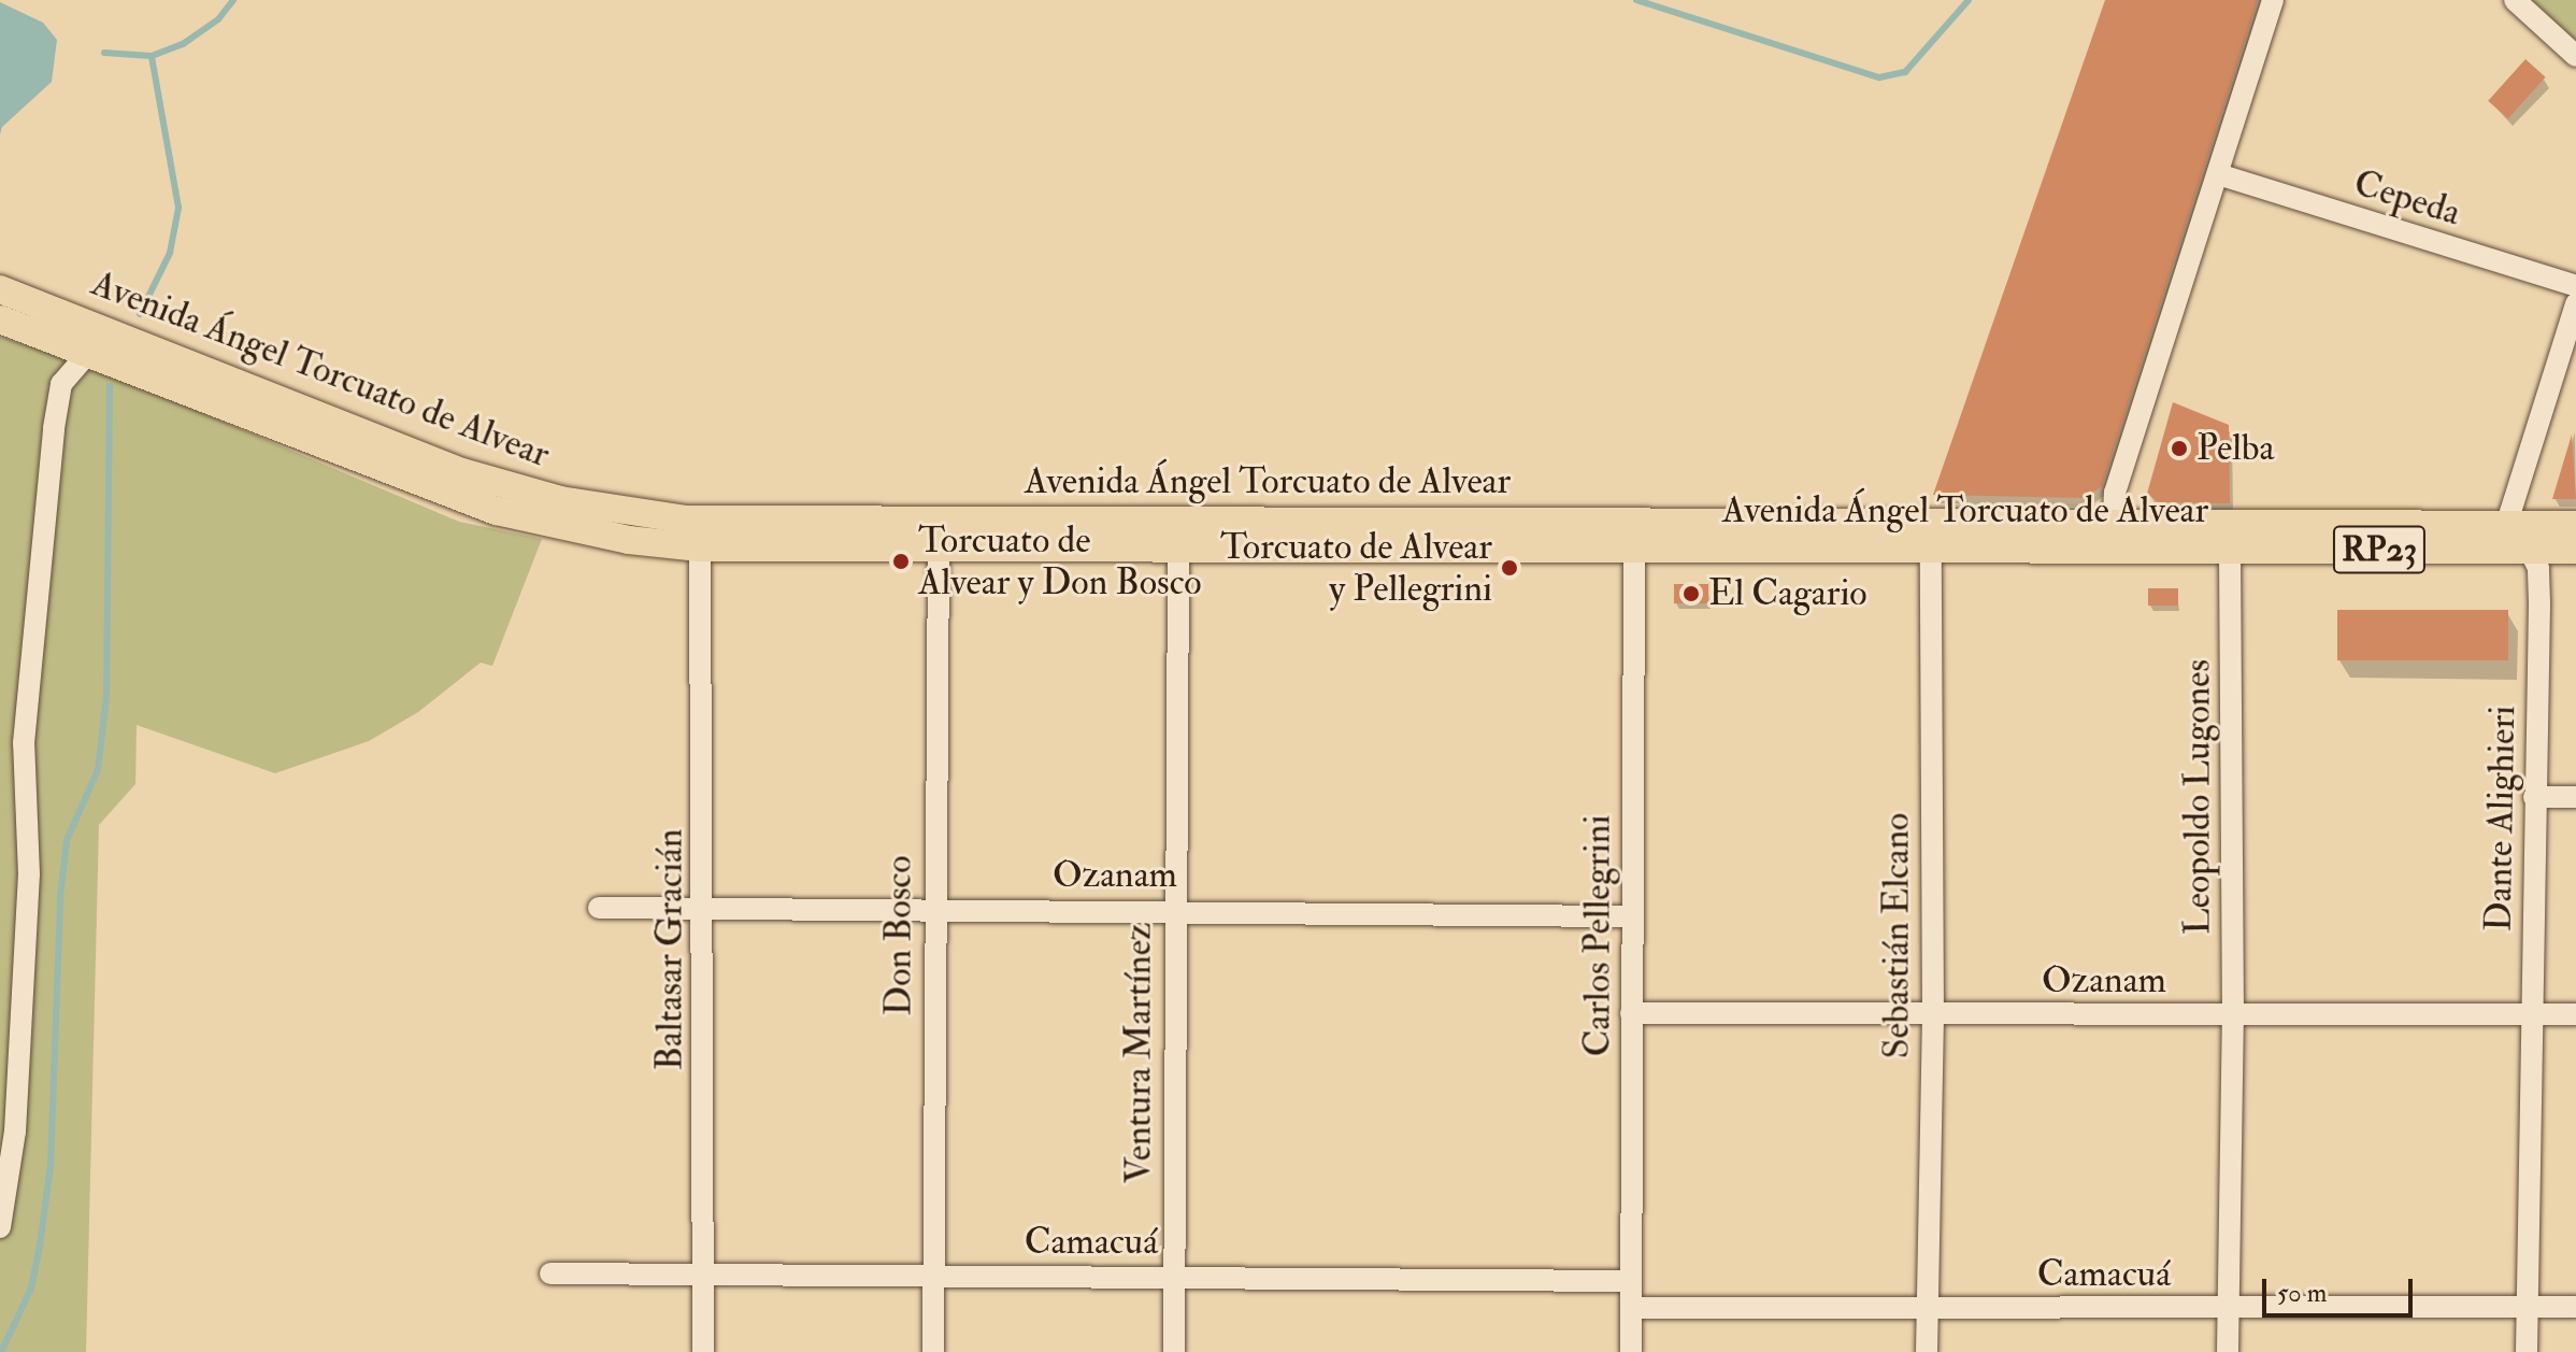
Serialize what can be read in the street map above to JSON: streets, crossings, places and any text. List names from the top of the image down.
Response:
{
  "streets": {
    "main road": ["Avenida Ángel Torcuato de Alvear", "RP23"],
    "street": [
      "Cepeda",
      "Leopoldo Lugones",
      "Dante Alighieri",
      "Ozanam",
      "Don Bosco",
      "Carlos Pellegrini",
      "Sebastián Elcano",
      "Baltasar Gracián",
      "Ventura Martínez",
      "Camacuá"
    ]
  },
  "crossings": [
    ["Avenida Ángel Torcuato de Alvear", "Leopoldo Lugones"],
    ["Avenida Ángel Torcuato de Alvear", "Dante Alighieri"],
    ["Avenida Ángel Torcuato de Alvear", "Don Bosco"],
    ["Avenida Ángel Torcuato de Alvear", "Carlos Pellegrini"],
    ["Avenida Ángel Torcuato de Alvear", "Sebastián Elcano"],
    ["Avenida Ángel Torcuato de Alvear", "Baltasar Gracián"],
    ["Avenida Ángel Torcuato de Alvear", "Ventura Martínez"],
    ["Leopoldo Lugones", "Ozanam"],
    ["Leopoldo Lugones", "Camacuá"],
    ["Dante Alighieri", "Ozanam"],
    ["Dante Alighieri", "Camacuá"],
    ["Ozanam", "Don Bosco"],
    ["Ozanam", "Carlos Pellegrini"],
    ["Ozanam", "Sebastián Elcano"],
    ["Ozanam", "Baltasar Gracián"],
    ["Ozanam", "Ventura Martínez"],
    ["Don Bosco", "Camacuá"],
    ["Carlos Pellegrini", "Camacuá"],
    ["Sebastián Elcano", "Camacuá"],
    ["Baltasar Gracián", "Camacuá"],
    ["Ventura Martínez", "Camacuá"]
  ],
  "places": [
    "Pelba",
    "Torcuato de Alvear y Don Bosco",
    "Torcuato de Alvear y Pellegrini",
    "El Cagario"
  ],
  "scale_bar": "50 m"
}
